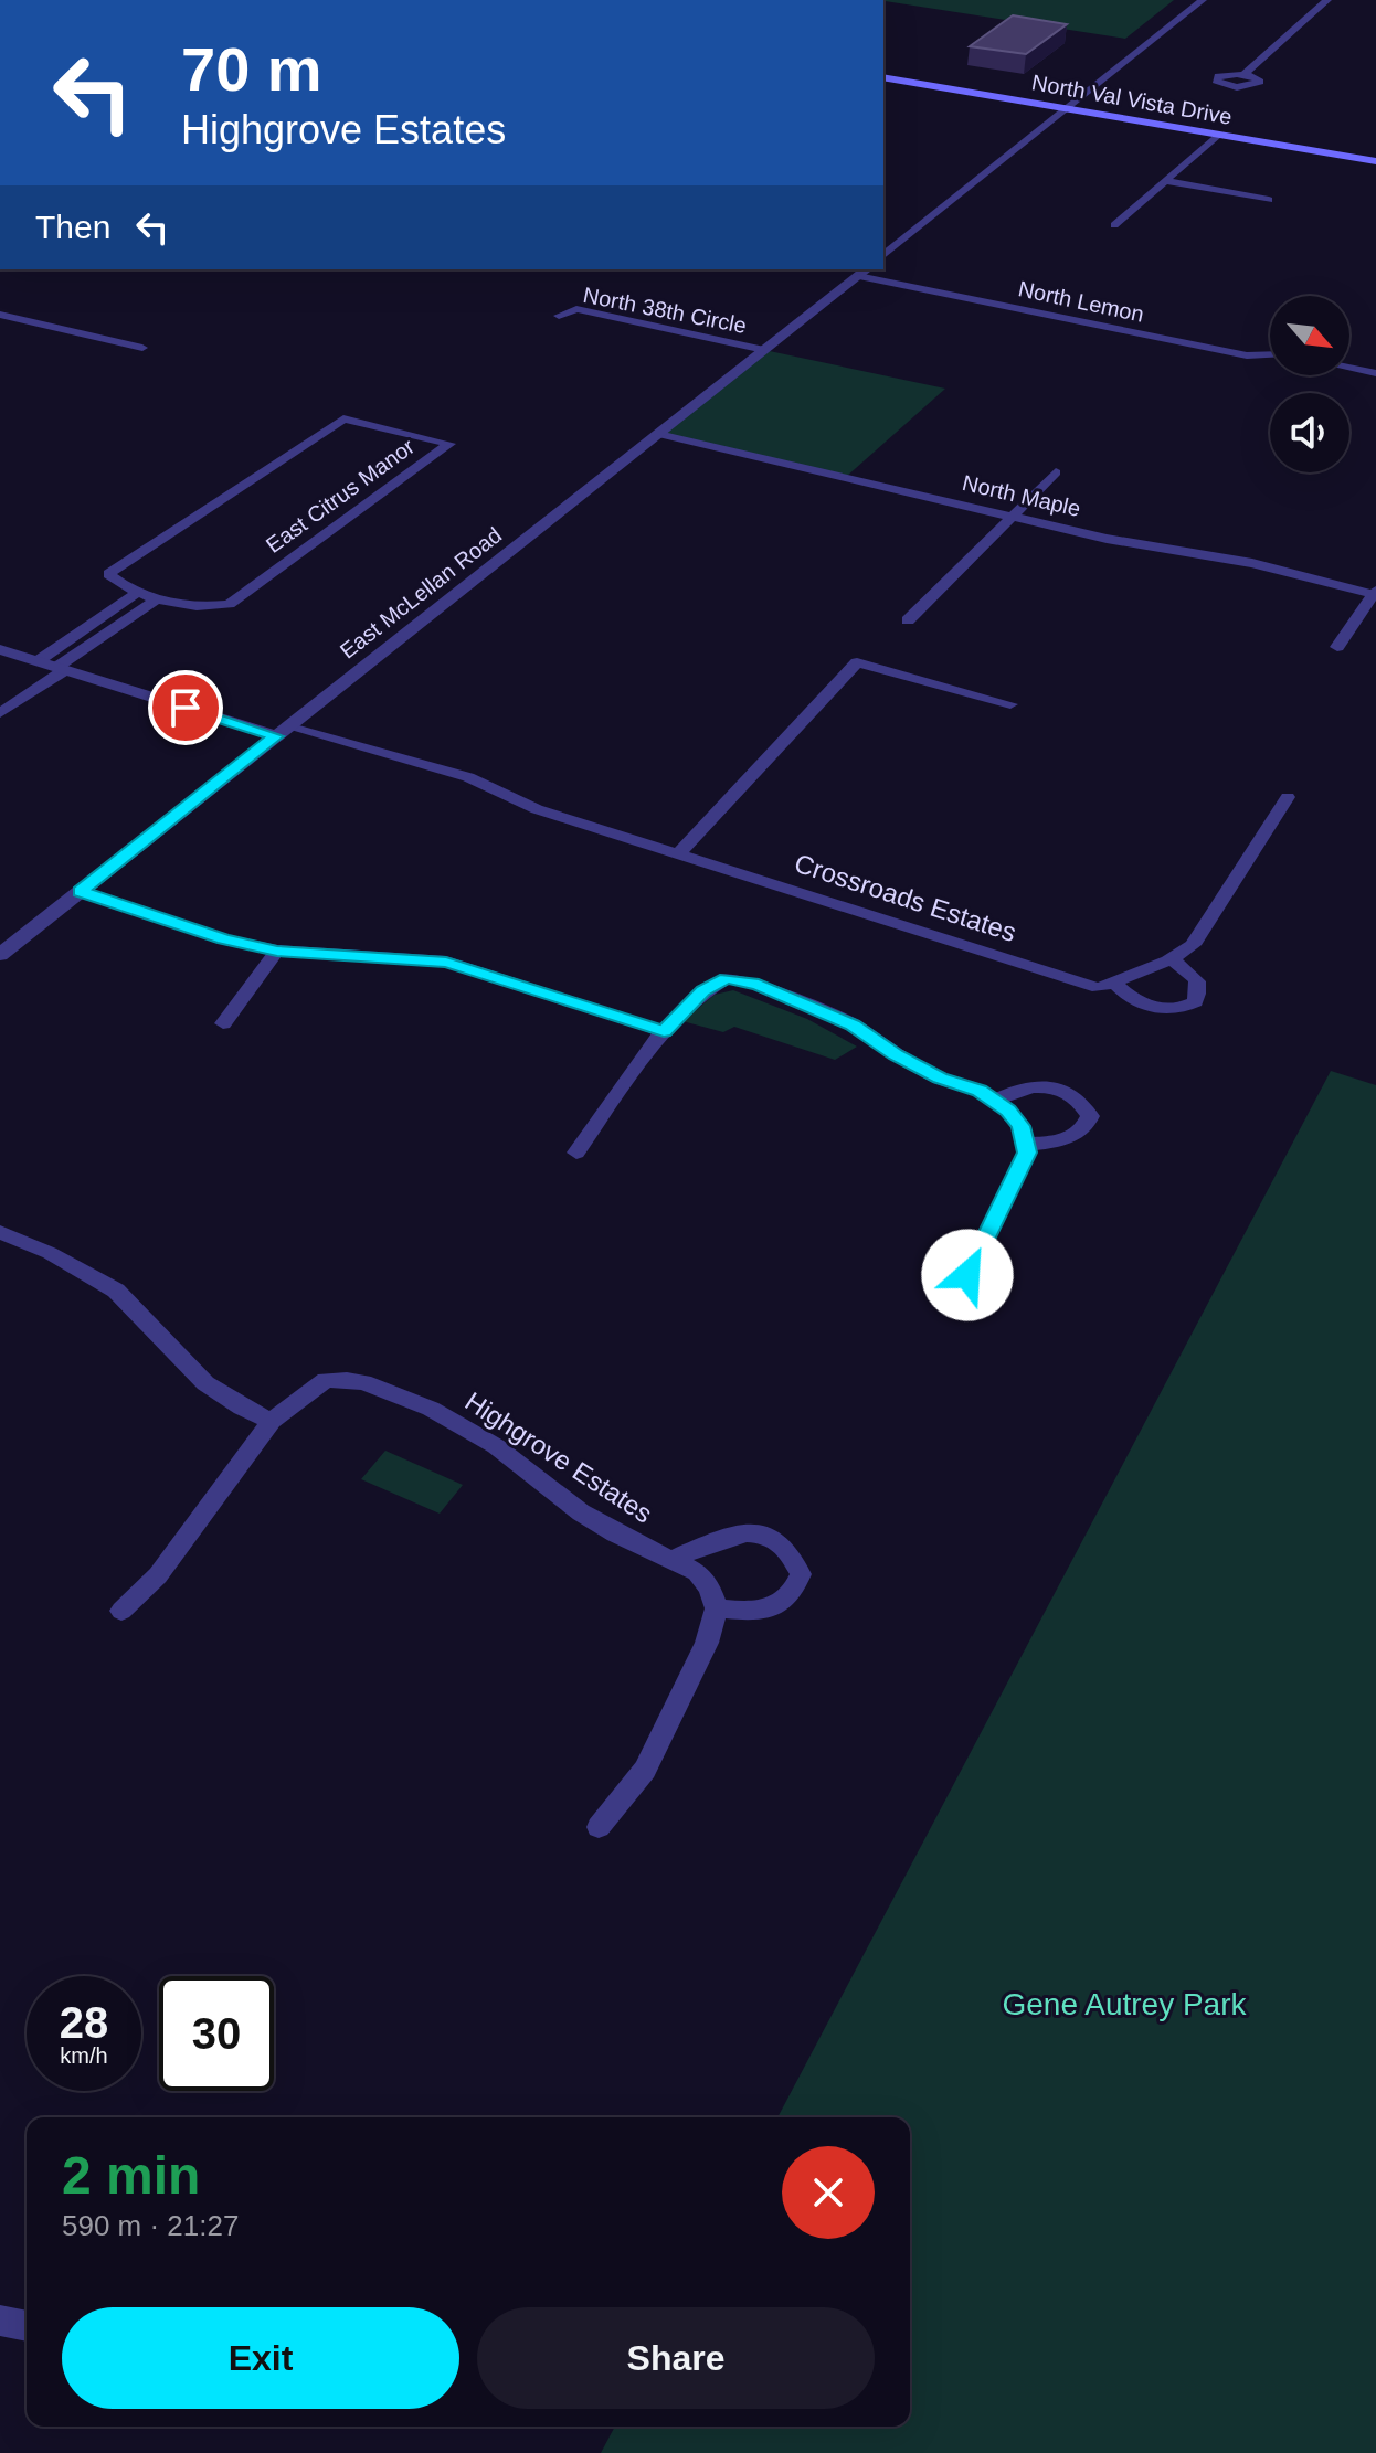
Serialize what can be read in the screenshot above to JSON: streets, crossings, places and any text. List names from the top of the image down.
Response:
{
  "streets": {
    "main road": ["North Val Vista Drive"],
    "street": [
      "North Lemon",
      "North 38th Circle",
      "East Citrus Manor",
      "North Maple",
      "East McLellan Road",
      "Crossroads Estates",
      "Highgrove Estates"
    ]
  },
  "crossings": [
    ["North Lemon", "East McLellan Road"],
    ["North 38th Circle", "East McLellan Road"],
    ["North Maple", "East McLellan Road"],
    ["East McLellan Road", "Crossroads Estates"]
  ],
  "parks": ["Gene Autrey Park"],
  "north": "bottom right",
  "page": {
    "turn": ["70 m", "Highgrove Estates"],
    "then": "Then",
    "speed": "28 km/h",
    "limit": "30",
    "heading": ["2 min", "590 m · 21:27"],
    "buttons": ["Exit", "Share"]
  }
}
